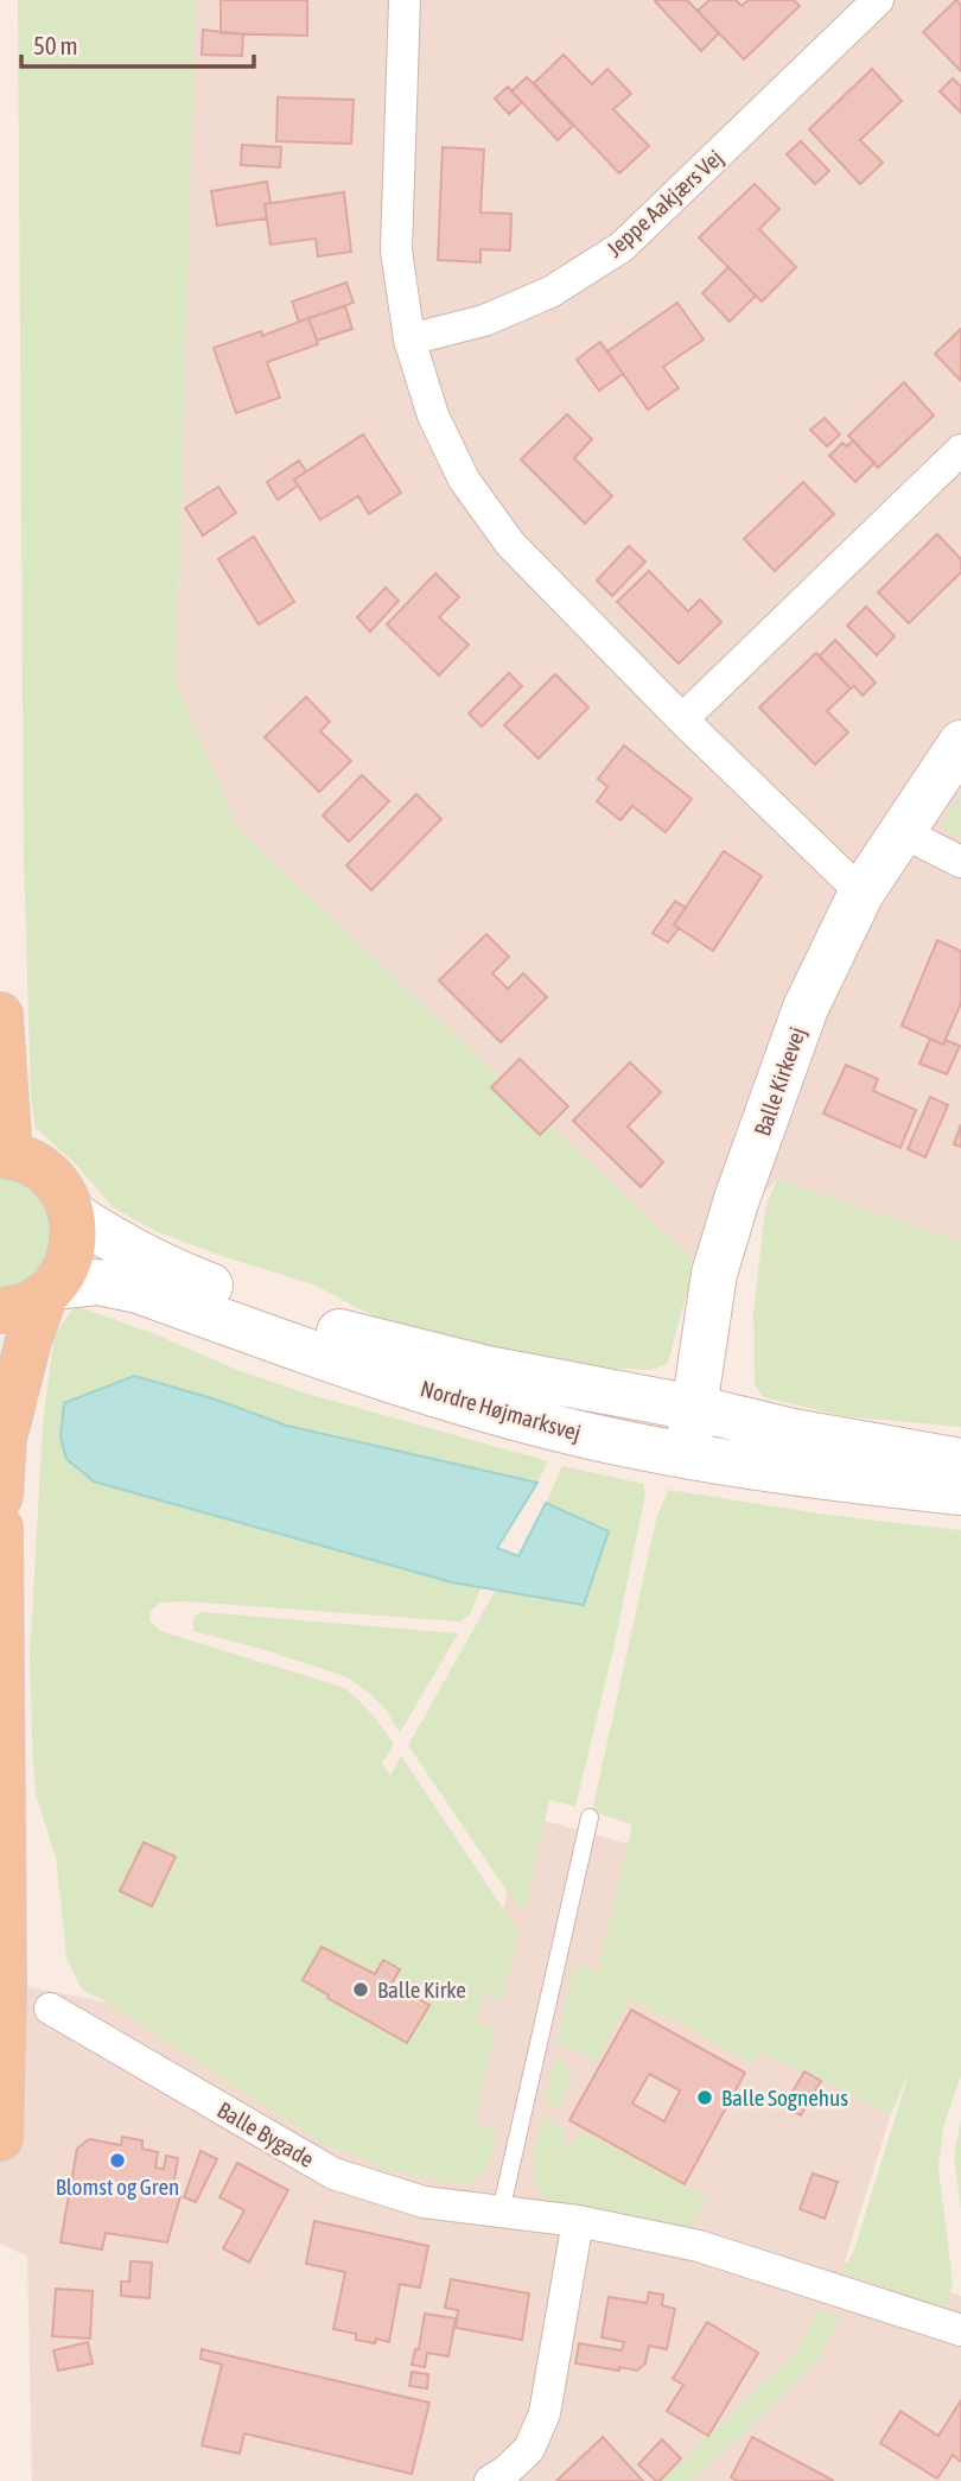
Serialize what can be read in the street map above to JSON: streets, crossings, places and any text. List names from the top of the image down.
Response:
{
  "streets": {
    "street": [
      "Jeppe Aakjærs Vej",
      "Balle Kirkevej",
      "Nordre Højmarksvej",
      "Balle Bygade"
    ]
  },
  "crossings": [
    ["Balle Kirkevej", "Nordre Højmarksvej"]
  ],
  "places": ["Balle Kirke", "Balle Sognehus", "Blomst og Gren"],
  "scale_bar": "50 m"
}
